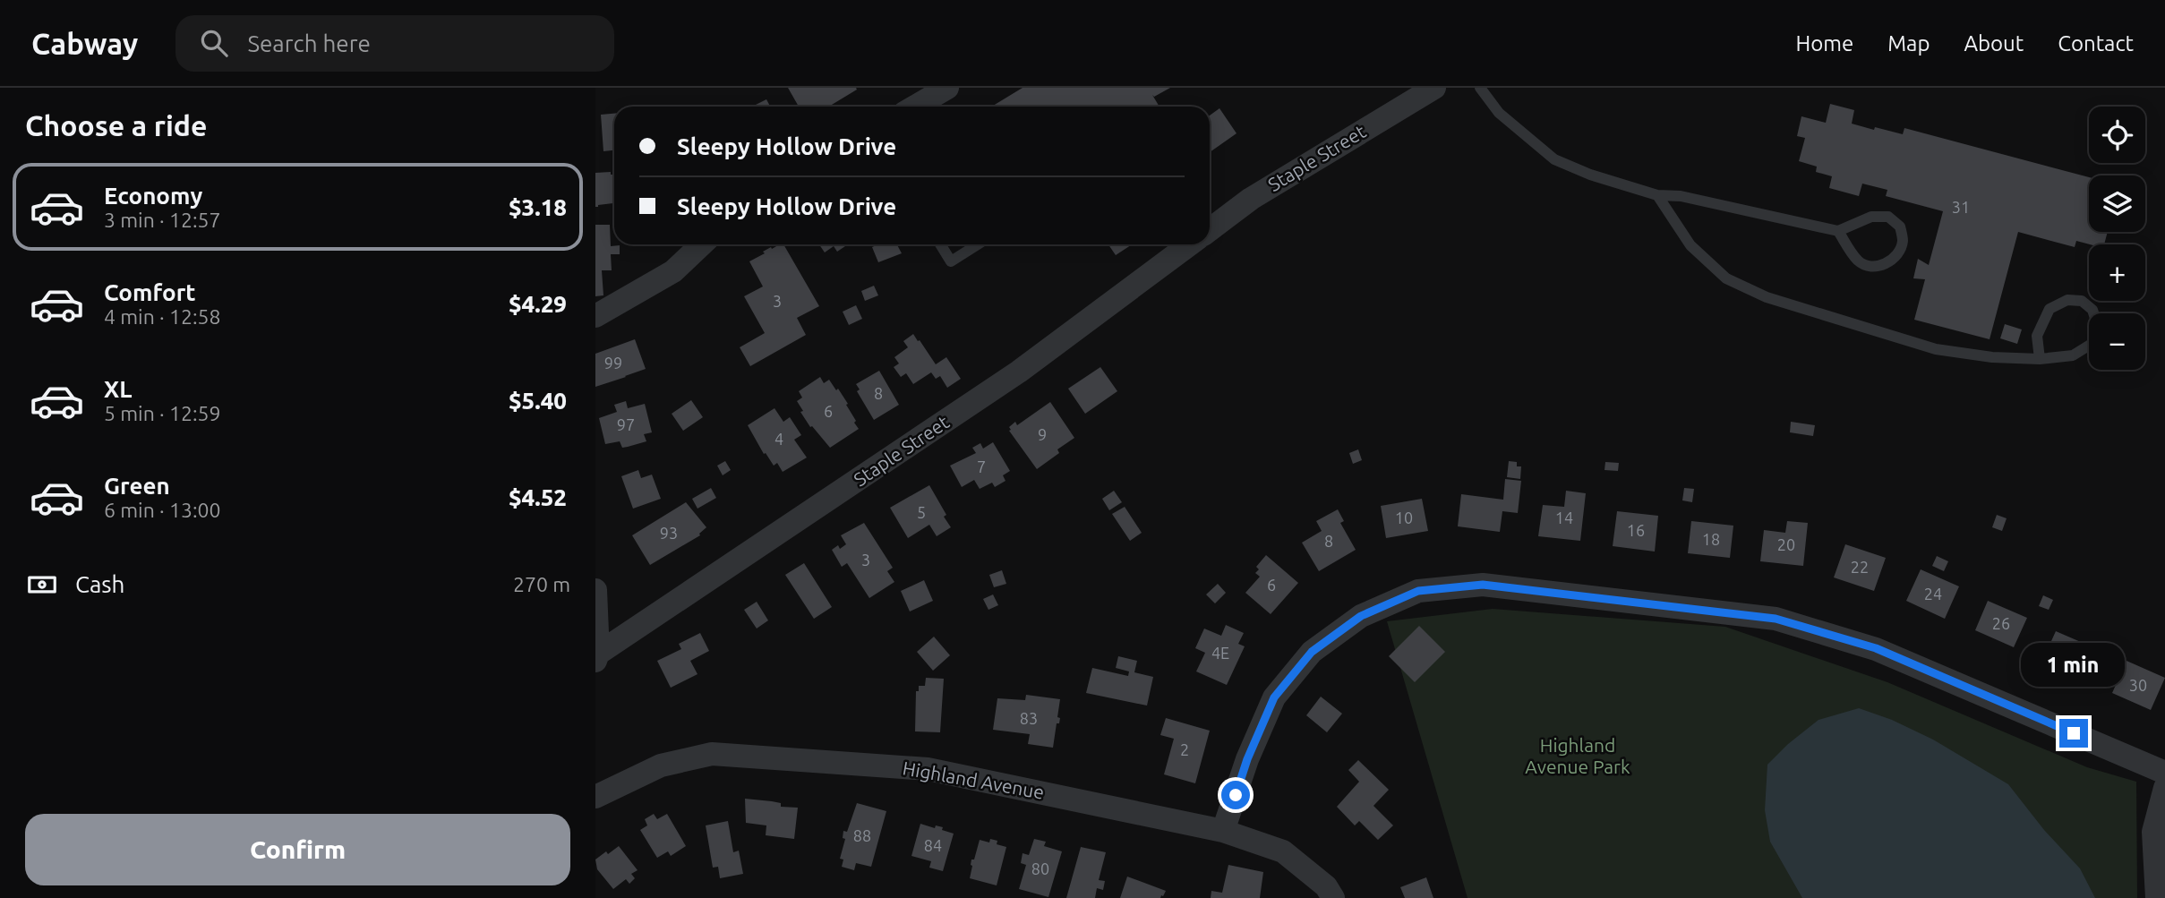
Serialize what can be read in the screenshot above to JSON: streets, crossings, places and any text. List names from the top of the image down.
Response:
{
  "streets": {
    "street": ["Staple Street", "Highland Avenue"]
  },
  "parks": ["Highland Avenue Park"],
  "house_numbers": [
    "31",
    "3",
    "99",
    "8",
    "6",
    "97",
    "9",
    "4",
    "7",
    "5",
    "10",
    "14",
    "16",
    "93",
    "18",
    "8",
    "20",
    "3",
    "22",
    "6",
    "24",
    "26",
    "4E",
    "30",
    "83",
    "2",
    "88",
    "84",
    "80"
  ],
  "page": {
    "header": "Cabway",
    "search": "Search here",
    "nav": [
      "Home",
      "Map",
      "About",
      "Contact"
    ],
    "heading": "Choose a ride",
    "map_buttons": ["+", "−"],
    "banner": ["Sleepy Hollow Drive", "Sleepy Hollow Drive"],
    "list": [
      {
        "name": "Economy",
        "note": "3 min · 12:57",
        "value": "$3.18"
      },
      {
        "name": "Comfort",
        "note": "4 min · 12:58",
        "value": "$4.29"
      },
      {
        "name": "XL",
        "note": "5 min · 12:59",
        "value": "$5.40"
      },
      {
        "name": "Green",
        "note": "6 min · 13:00",
        "value": "$4.52"
      }
    ],
    "pay": ["Cash", "270 m"],
    "bubble": "1 min",
    "buttons": "Confirm"
  }
}
